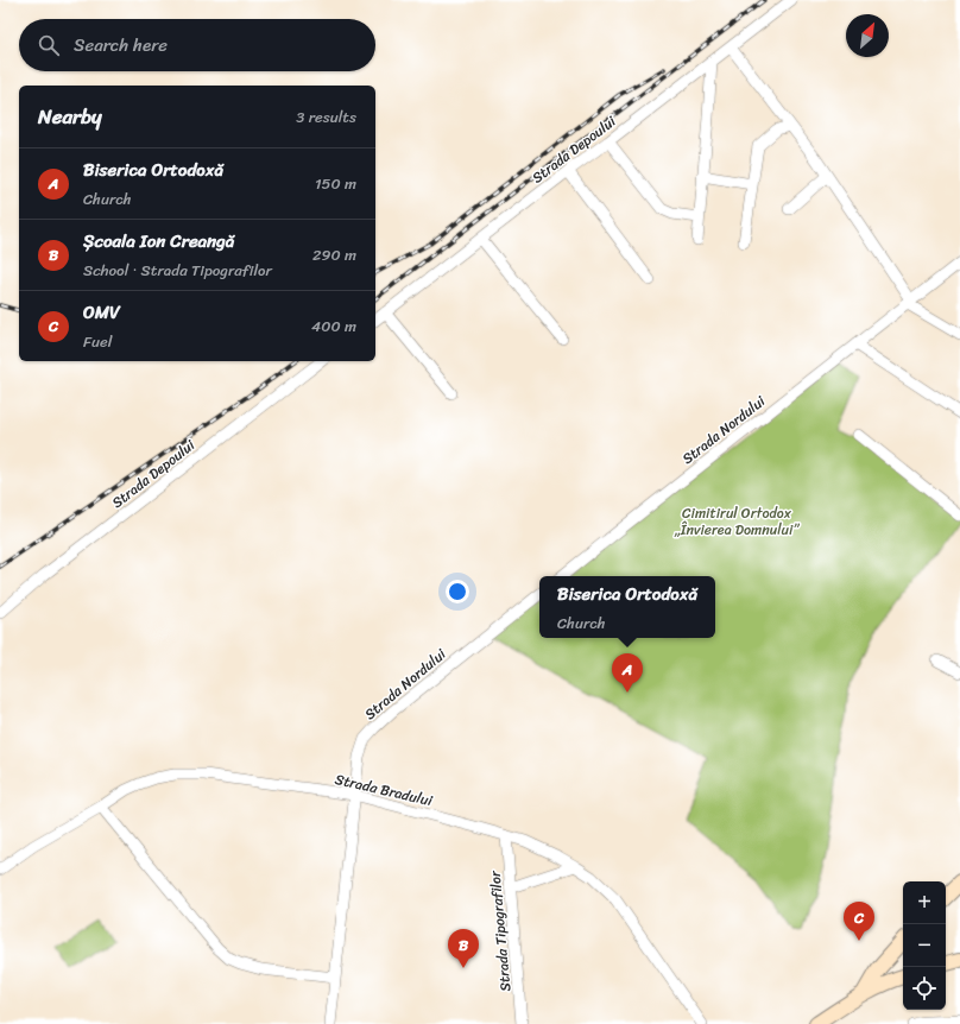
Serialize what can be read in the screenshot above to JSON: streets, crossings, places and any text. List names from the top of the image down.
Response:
{
  "streets": {
    "street": [
      "Strada Depoului",
      "Strada Nordului",
      "Strada Bradului",
      "Strada Tipografilor"
    ]
  },
  "crossings": [
    ["Strada Nordului", "Strada Bradului"],
    ["Strada Bradului", "Strada Tipografilor"]
  ],
  "parks": ["Cimitirul Ortodox „Învierea Domnului”"],
  "north": "top right",
  "page": {
    "search": "Search here",
    "heading": ["Nearby", "3 results"],
    "list": [
      {
        "mark": "A",
        "name": "Biserica Ortodoxă",
        "note": "Church",
        "value": "150 m"
      },
      {
        "mark": "B",
        "name": "Școala Ion Creangă",
        "note": "School · Strada Tipografilor",
        "value": "290 m"
      },
      {
        "mark": "C",
        "name": "OMV",
        "note": "Fuel",
        "value": "400 m"
      }
    ],
    "popup": ["Biserica Ortodoxă", "Church"],
    "pins": ["A", "C", "B"],
    "map_buttons": ["+", "−"]
  }
}
